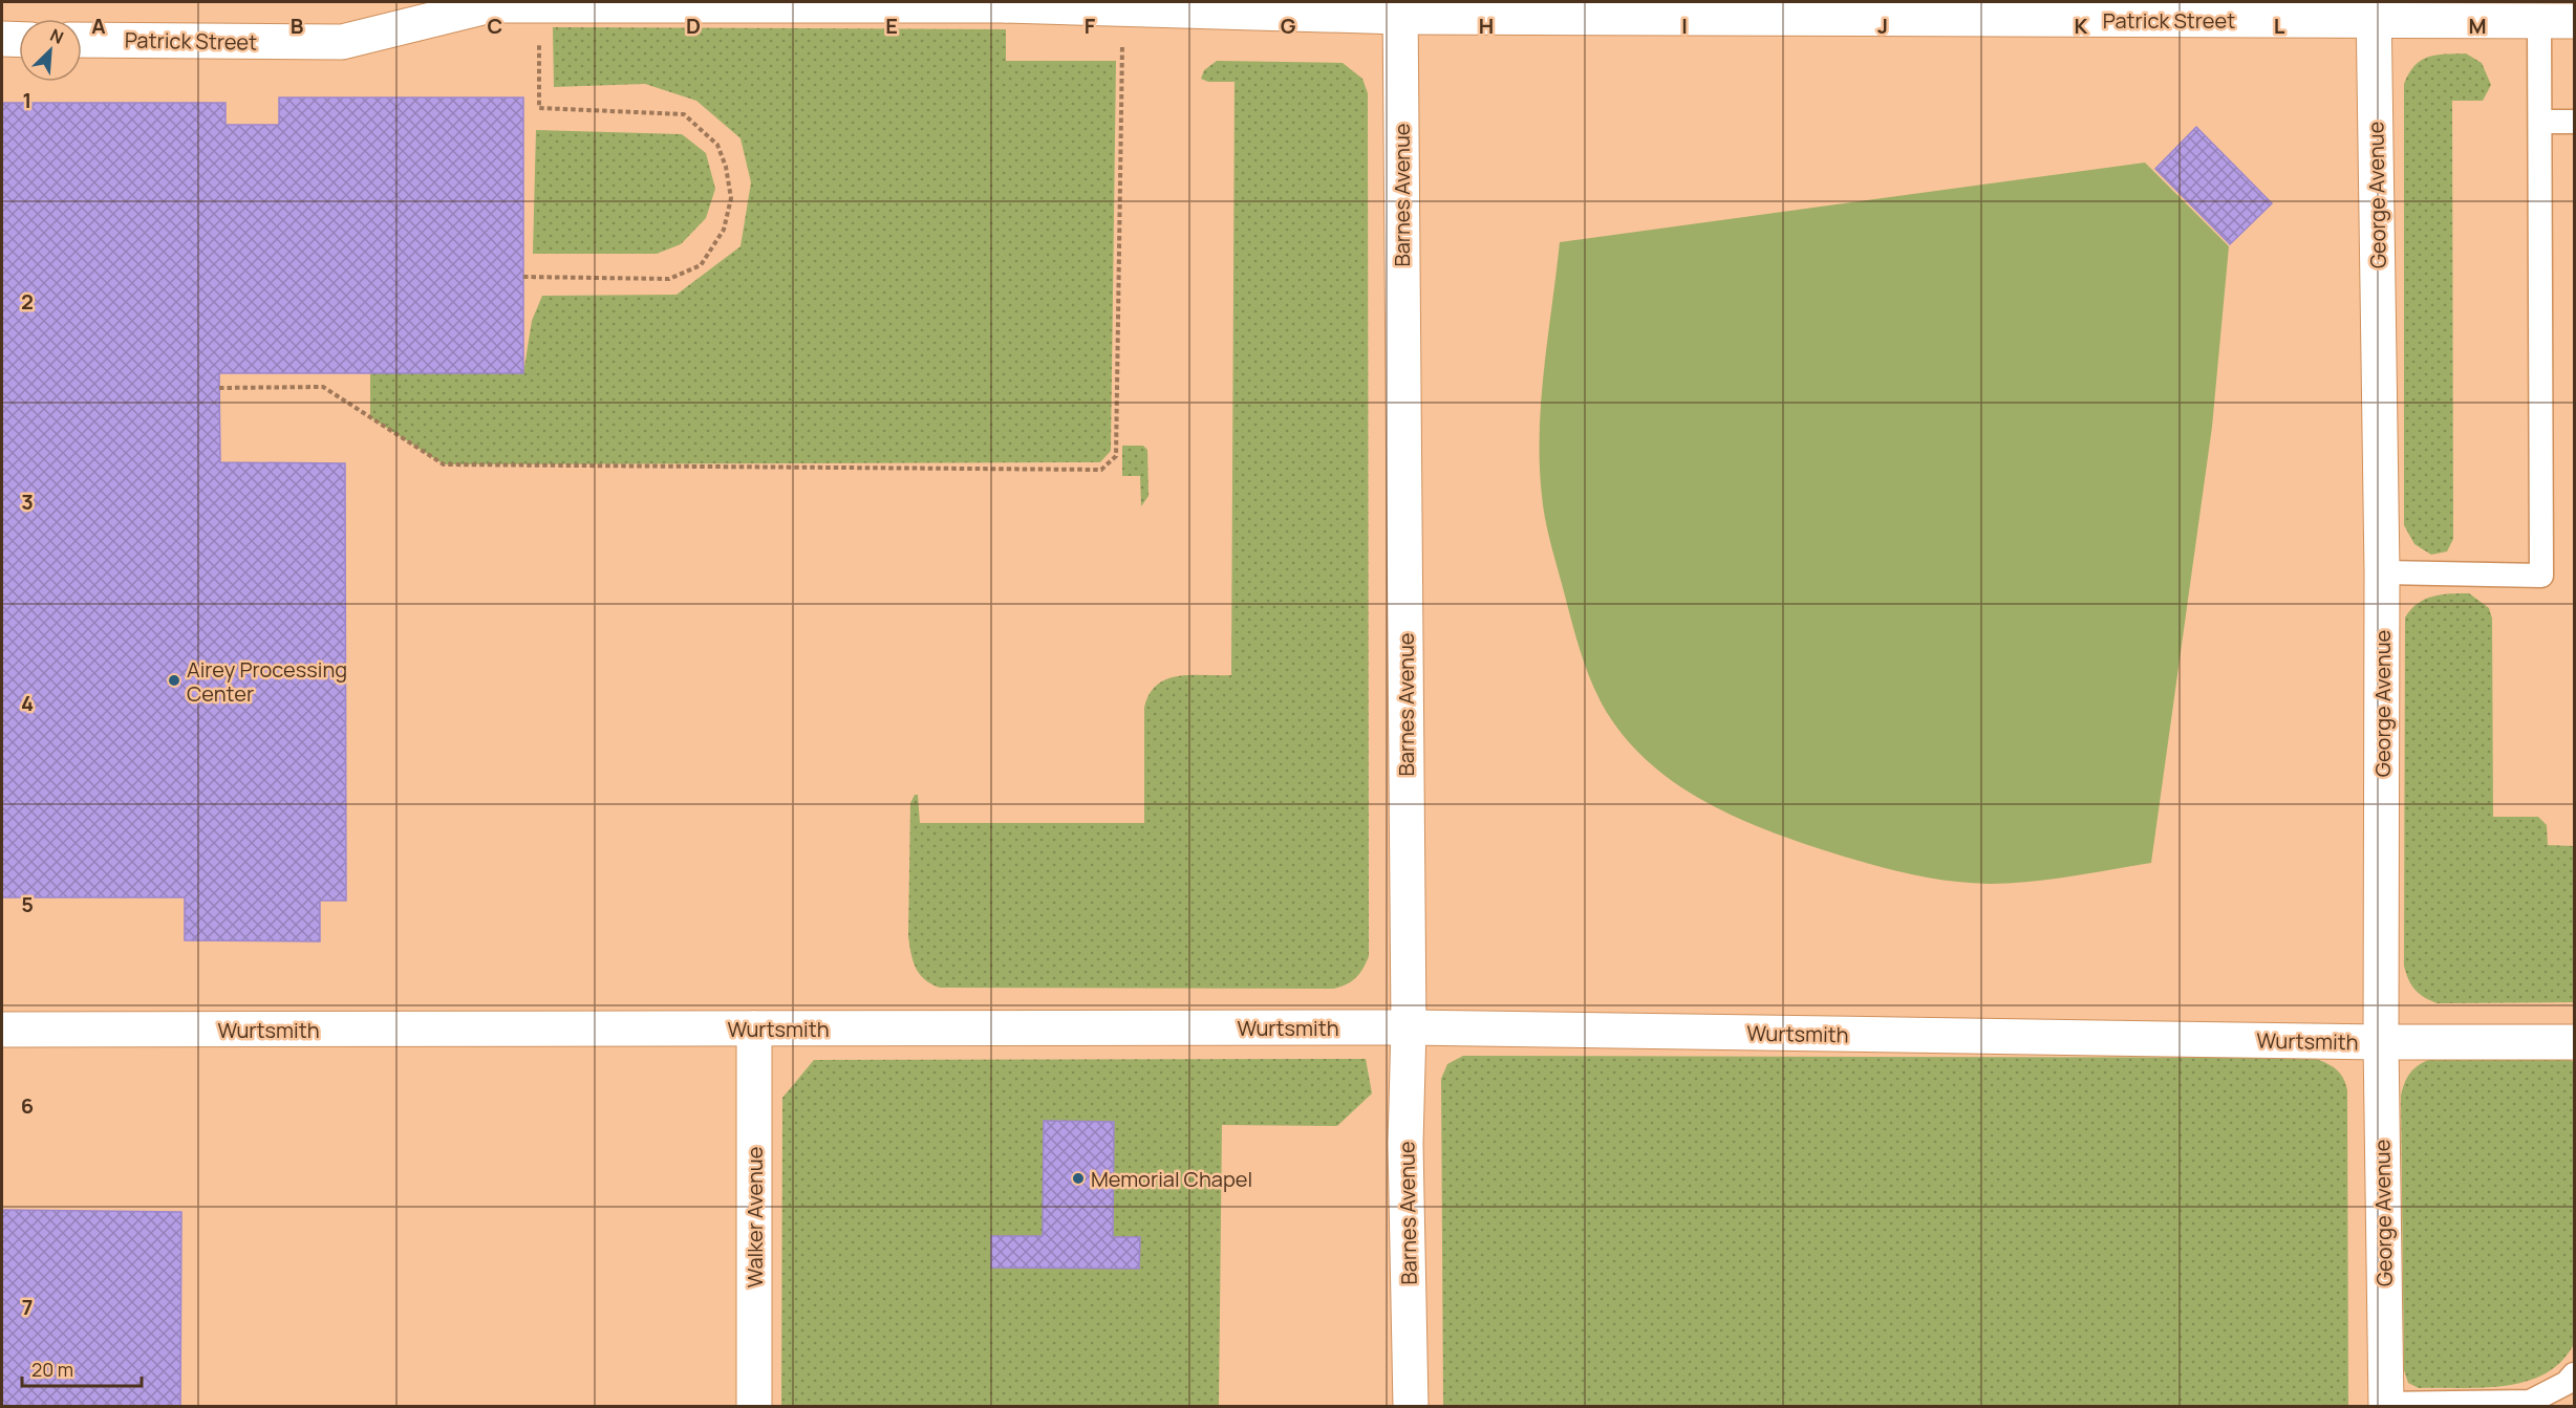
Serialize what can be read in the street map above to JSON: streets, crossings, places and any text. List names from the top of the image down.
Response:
{
  "streets": {
    "street": [
      "Patrick Street",
      "Barnes Avenue",
      "George Avenue",
      "Wurtsmith",
      "Walker Avenue"
    ]
  },
  "crossings": [
    ["Patrick Street", "Barnes Avenue"],
    ["Patrick Street", "George Avenue"],
    ["Barnes Avenue", "Wurtsmith"],
    ["George Avenue", "Wurtsmith"],
    ["Wurtsmith", "Walker Avenue"]
  ],
  "places": ["Airey Processing Center", "Memorial Chapel"],
  "scale_bar": "20 m",
  "north": "top right",
  "grid": {
    "columns": [
      "A",
      "B",
      "C",
      "D",
      "E",
      "F",
      "G",
      "H",
      "I",
      "J",
      "K",
      "L",
      "M"
    ],
    "rows": [
      "1",
      "2",
      "3",
      "4",
      "5",
      "6",
      "7"
    ]
  }
}
